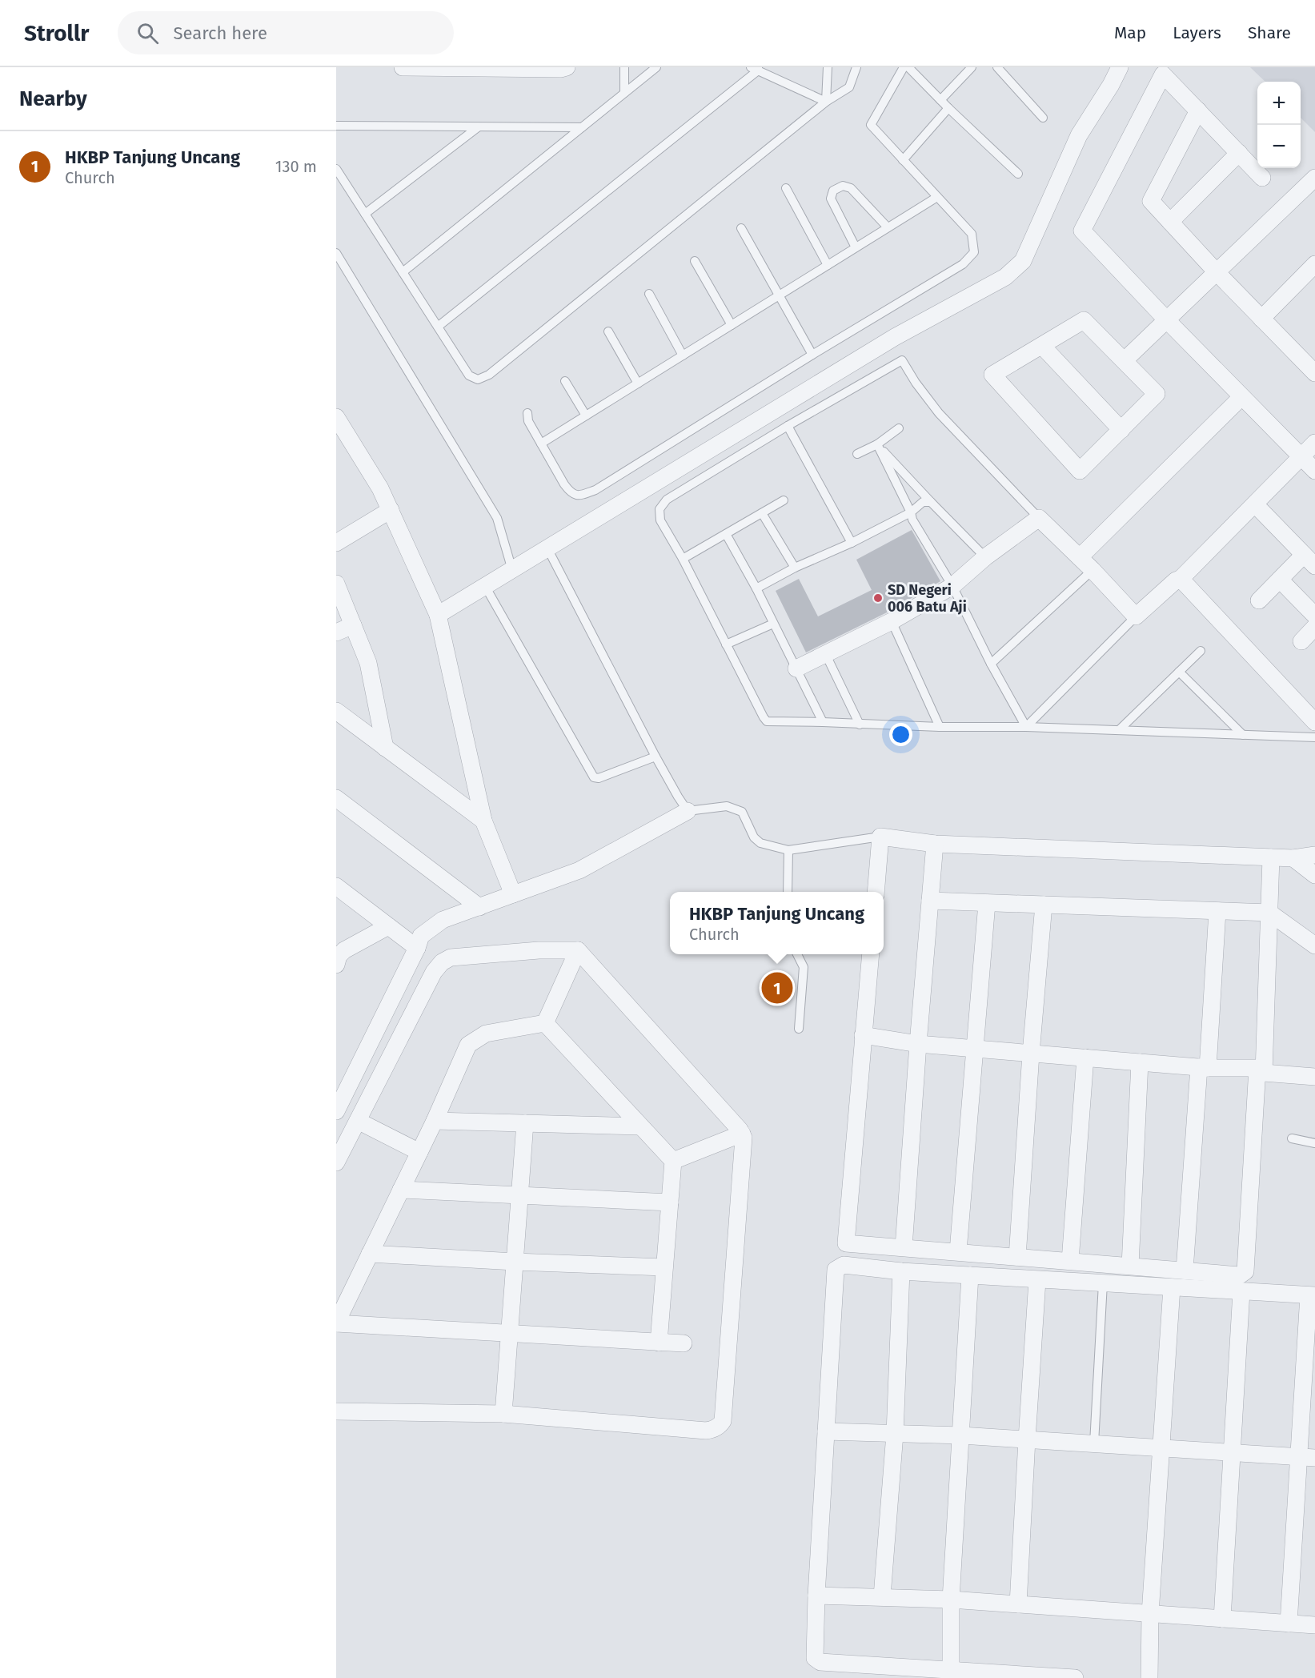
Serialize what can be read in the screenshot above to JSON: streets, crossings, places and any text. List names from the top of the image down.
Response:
{
  "places": ["SD Negeri 006 Batu Aji"],
  "page": {
    "header": "Strollr",
    "search": "Search here",
    "nav": ["Map", "Layers", "Share"],
    "heading": "Nearby",
    "map_buttons": ["+", "−"],
    "list": [
      {
        "mark": "1",
        "name": "HKBP Tanjung Uncang",
        "note": "Church",
        "value": "130 m"
      }
    ],
    "popup": ["HKBP Tanjung Uncang", "Church"],
    "pins": "1"
  }
}
